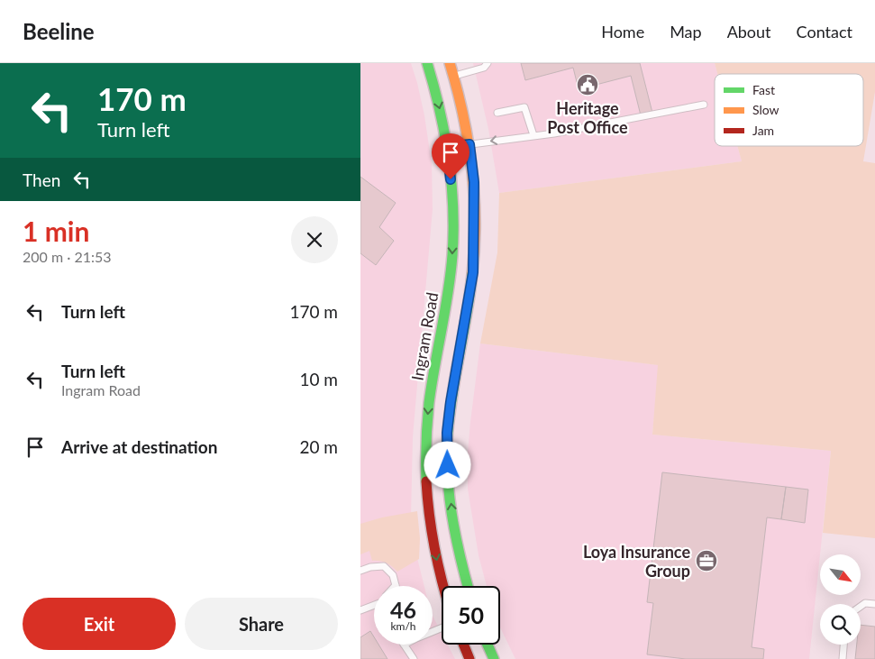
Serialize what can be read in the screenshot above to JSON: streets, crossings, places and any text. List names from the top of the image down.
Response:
{
  "streets": {
    "main road": ["Ingram Road"]
  },
  "places": {
    "public building": ["Heritage Post Office"],
    "office": ["Loya Insurance Group"]
  },
  "legend": ["Fast", "Slow", "Jam"],
  "north": "bottom right",
  "page": {
    "header": "Beeline",
    "nav": [
      "Home",
      "Map",
      "About",
      "Contact"
    ],
    "turn": ["170 m", "Turn left"],
    "then": "Then",
    "heading": ["1 min", "200 m · 21:53"],
    "list": [
      {
        "name": "Turn left",
        "value": "170 m"
      },
      {
        "name": "Turn left",
        "note": "Ingram Road",
        "value": "10 m"
      },
      {
        "name": "Arrive at destination",
        "value": "20 m"
      }
    ],
    "speed": "46 km/h",
    "limit": "50",
    "buttons": ["Exit", "Share"]
  }
}
